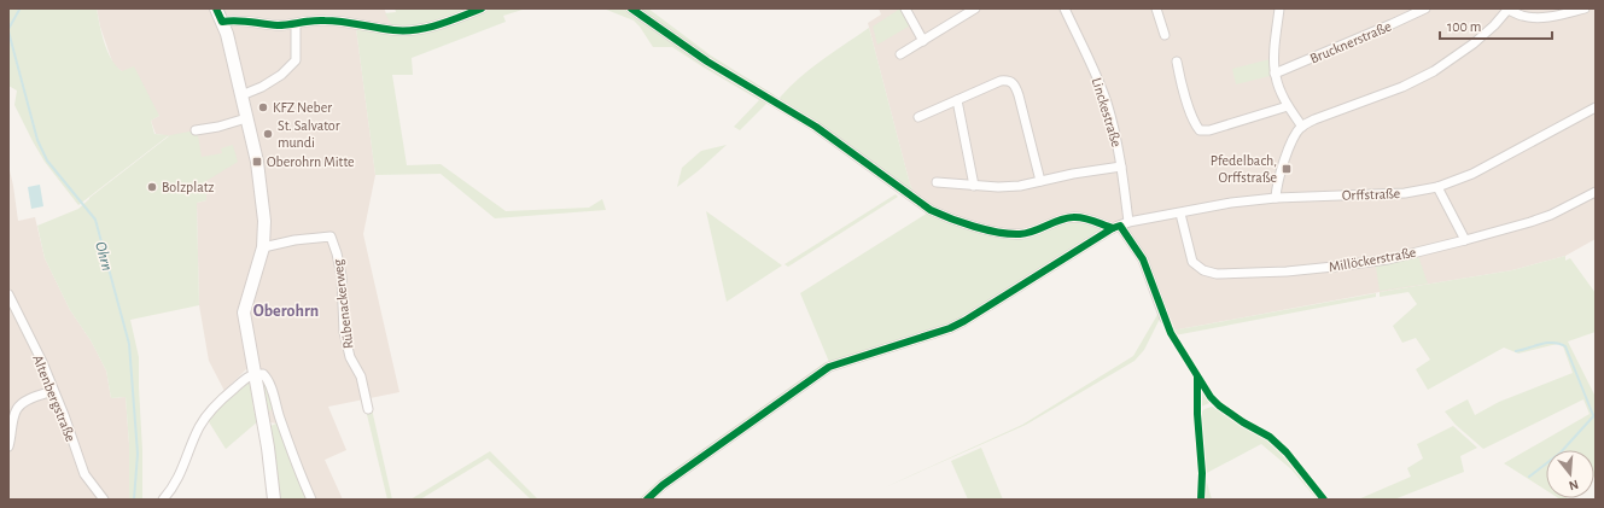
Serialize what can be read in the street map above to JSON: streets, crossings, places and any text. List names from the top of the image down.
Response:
{
  "streets": {
    "street": [
      "Brucknerstraße",
      "Linckestraße",
      "Orffstraße",
      "Millöckerstraße",
      "Rübenackerweg",
      "Altenbergstraße"
    ]
  },
  "crossings": [
    ["Linckestraße", "Orffstraße"],
    ["Orffstraße", "Millöckerstraße"]
  ],
  "districts": ["Oberohrn"],
  "water": ["Ohrn"],
  "places": {
    "other": ["KFZ Neber", "St. Salvator mundi", "Bolzplatz"],
    "transit": ["Oberohrn Mitte", "Pfedelbach, Orffstraße"]
  },
  "scale_bar": "100 m",
  "north": "bottom"
}
